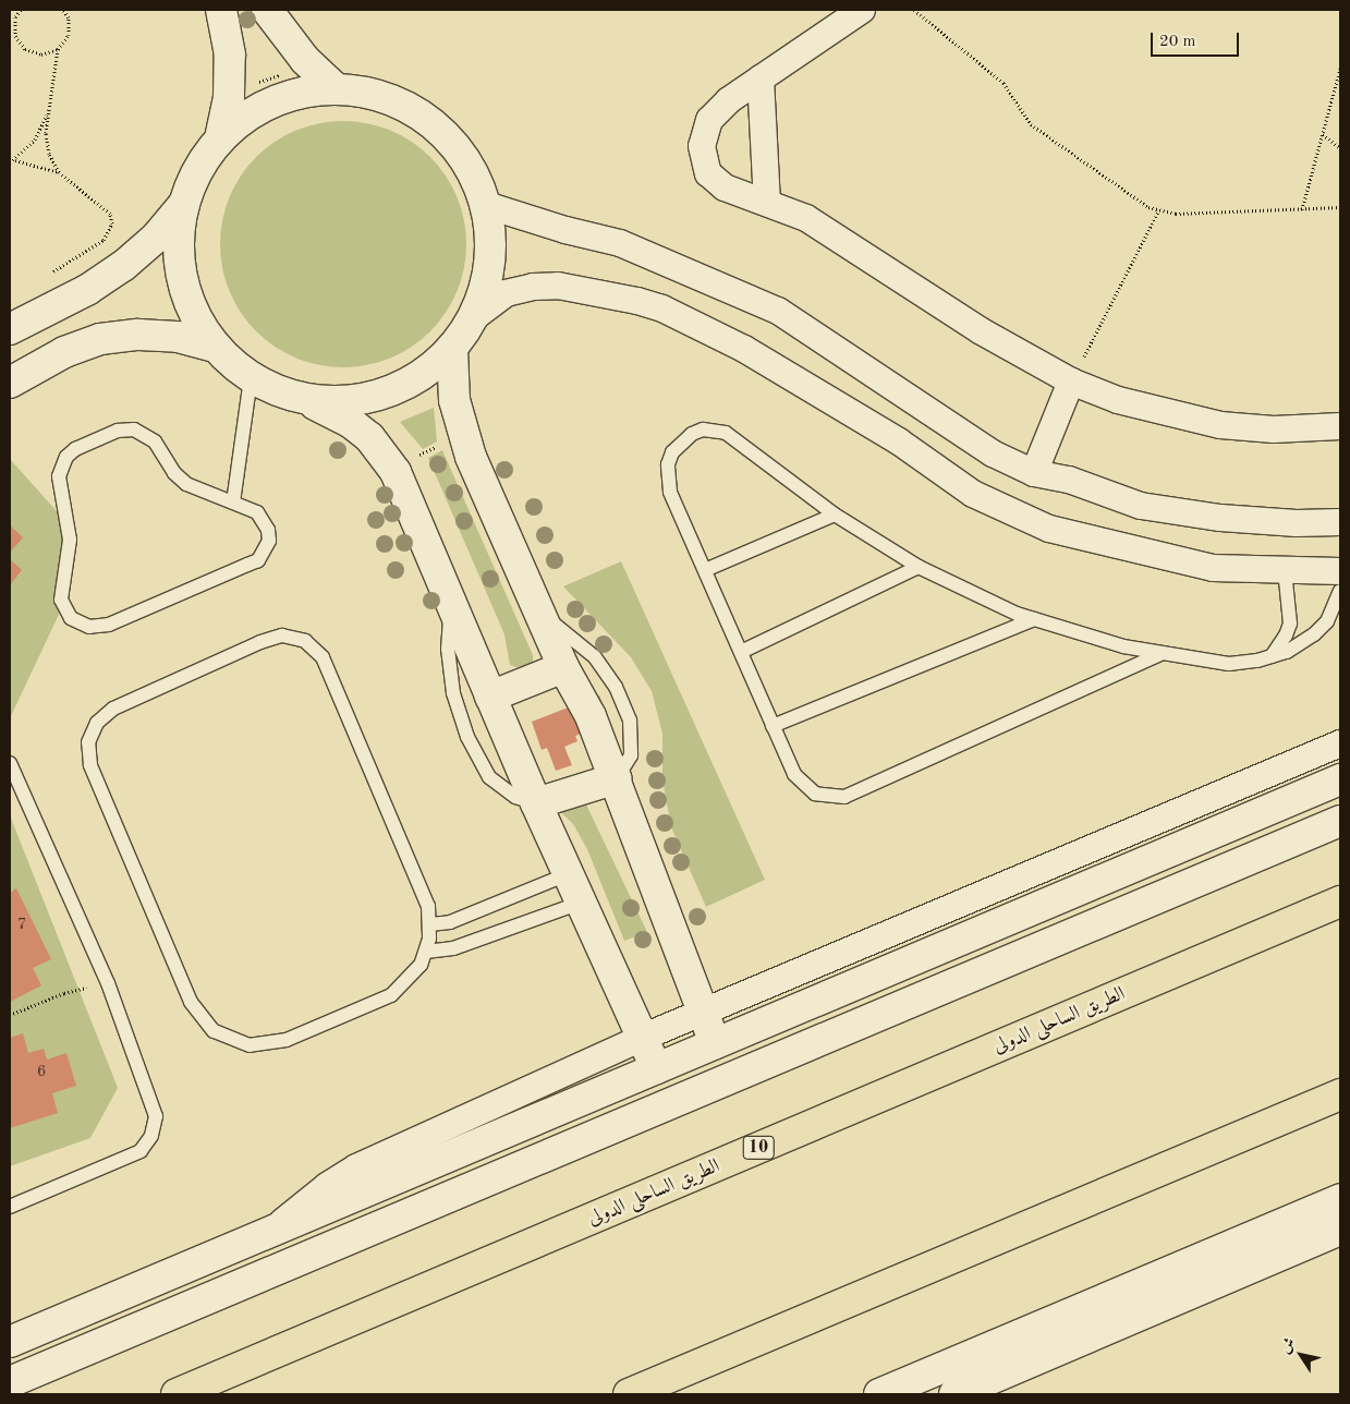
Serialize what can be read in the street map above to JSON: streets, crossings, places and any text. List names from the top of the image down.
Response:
{
  "streets": {
    "highway": ["الطريق الساحلى الدولى", "10"]
  },
  "house_numbers": ["7", "6"],
  "scale_bar": "20 m",
  "north": "top left"
}
